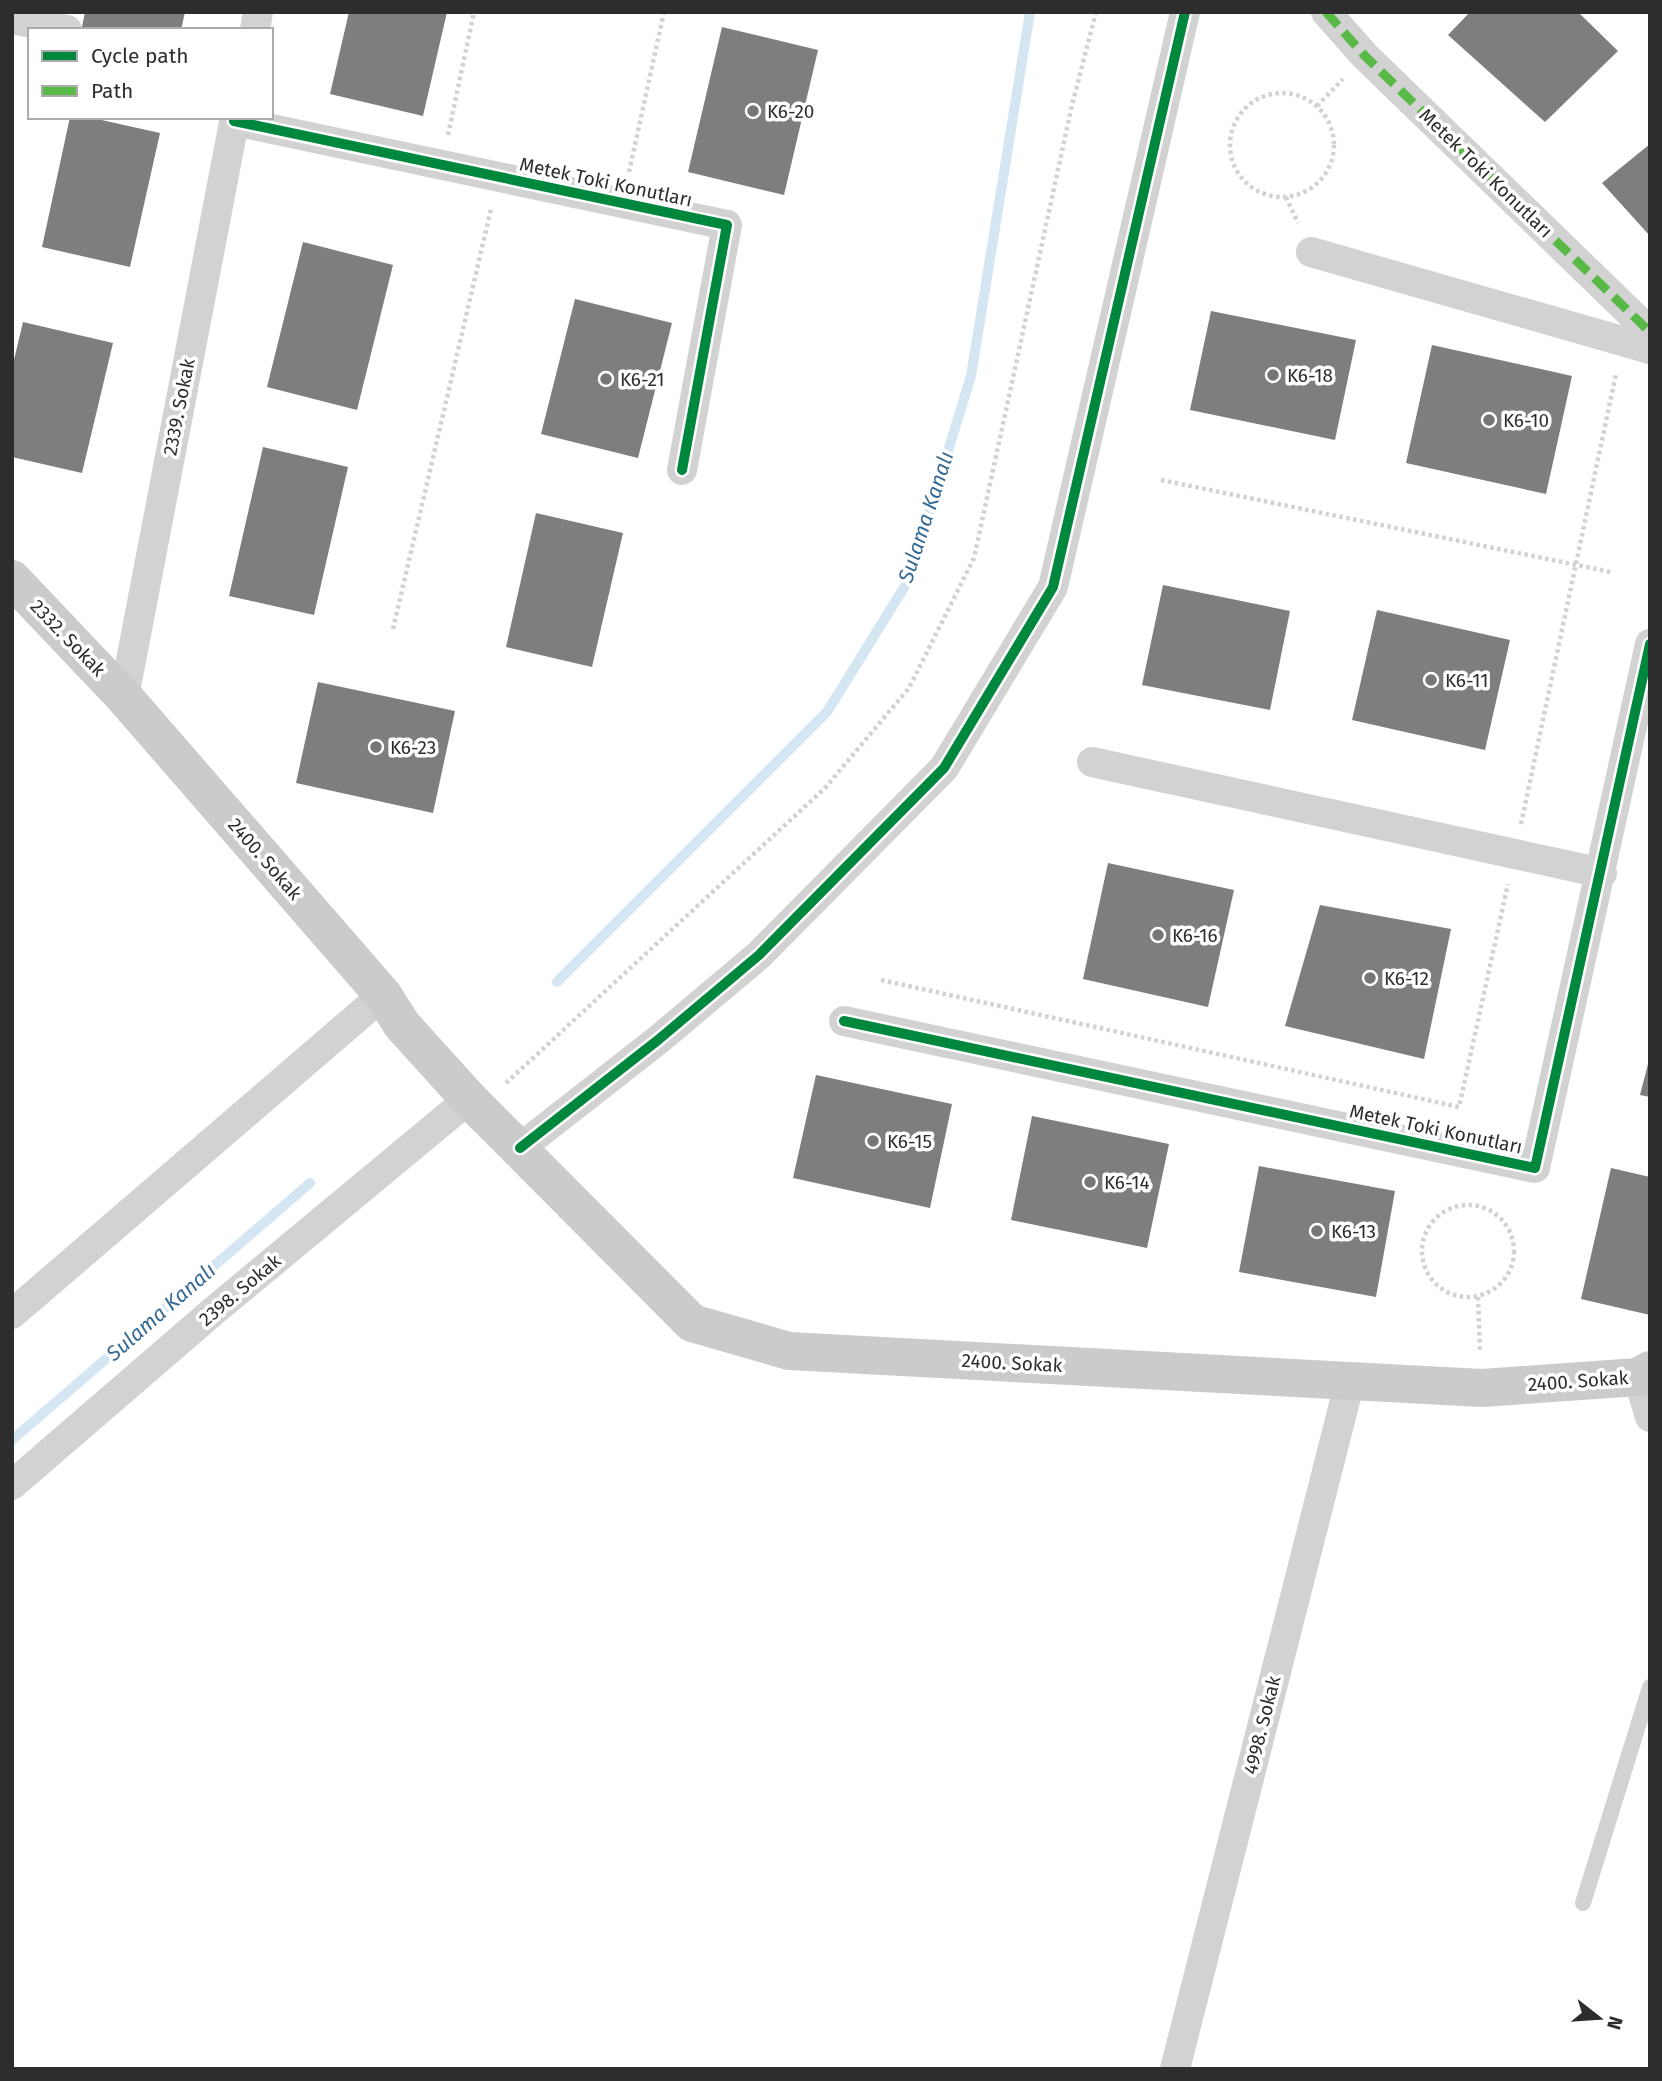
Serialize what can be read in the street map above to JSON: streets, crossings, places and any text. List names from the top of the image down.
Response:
{
  "streets": {
    "main road": ["2332. Sokak", "2400. Sokak"],
    "street": [
      "Metek Toki Konutları",
      "2339. Sokak",
      "2398. Sokak",
      "4998. Sokak"
    ]
  },
  "crossings": [
    ["Metek Toki Konutları", "2339. Sokak"],
    ["2339. Sokak", "2332. Sokak"],
    ["2339. Sokak", "2400. Sokak"],
    ["2332. Sokak", "2400. Sokak"],
    ["2400. Sokak", "2398. Sokak"],
    ["2400. Sokak", "4998. Sokak"]
  ],
  "water": ["Sulama Kanalı"],
  "places": [
    "K6-20",
    "K6-18",
    "K6-21",
    "K6-10",
    "K6-11",
    "K6-23",
    "K6-16",
    "K6-12",
    "K6-15",
    "K6-14",
    "K6-13"
  ],
  "legend": ["Cycle path", "Path"],
  "north": "right"
}
